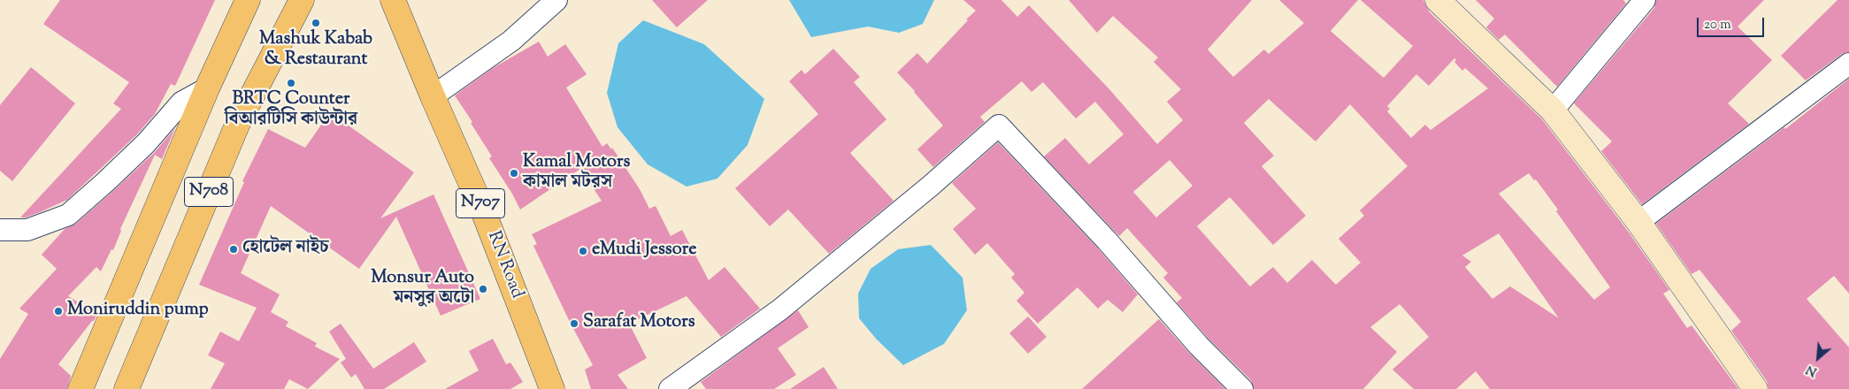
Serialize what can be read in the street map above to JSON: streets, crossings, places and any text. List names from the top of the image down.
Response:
{
  "streets": {
    "highway": ["N708", "N707", "RN Road"]
  },
  "places": [
    "Mashuk Kabab & Restaurant",
    "BRTC Counter বিআরটিসি কাউন্টার",
    "Kamal Motors কামাল মটরস",
    "হোটেল নাইচ",
    "eMudi Jessore",
    "Monsur Auto মনসুর অটো",
    "Moniruddin pump",
    "Sarafat Motors"
  ],
  "scale_bar": "20 m",
  "north": "bottom left"
}
